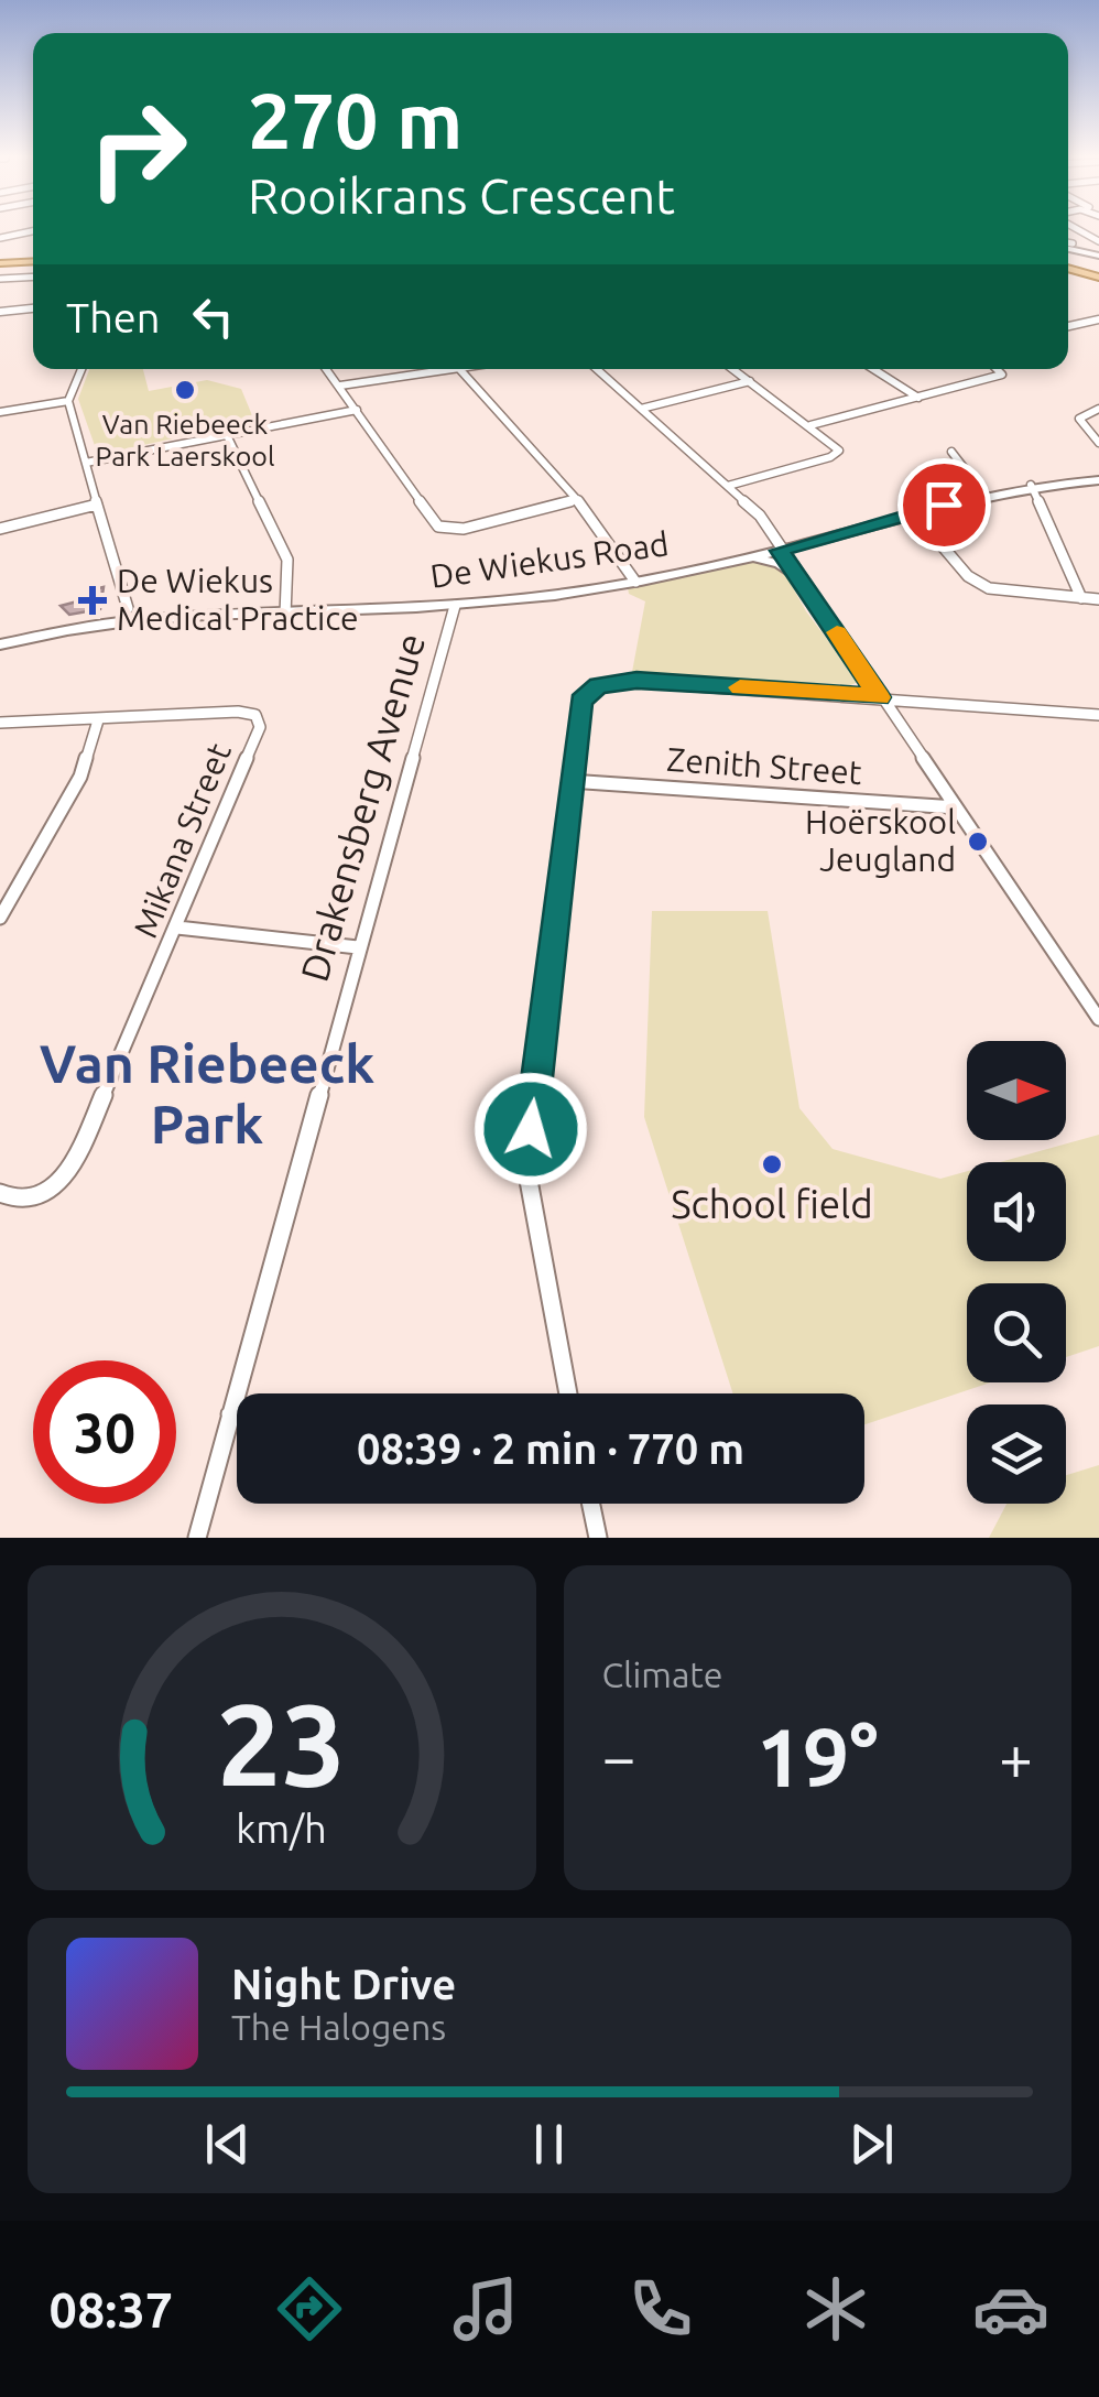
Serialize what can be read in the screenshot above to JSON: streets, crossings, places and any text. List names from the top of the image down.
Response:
{
  "streets": {
    "street": [
      "De Wiekus Road",
      "Zenith Street",
      "Drakensberg Avenue",
      "Mikana Street"
    ]
  },
  "crossings": [
    ["De Wiekus Road", "Drakensberg Avenue"]
  ],
  "districts": ["Van Riebeeck Park"],
  "places": {
    "other": ["Van Riebeeck Park Laerskool", "Hoërskool Jeugland", "School field"],
    "health": ["De Wiekus Medical Practice"]
  },
  "north": "right",
  "page": {
    "turn": ["270 m", "Rooikrans Crescent"],
    "then": "Then",
    "limit": "30",
    "trip": "08:39 · 2 min · 770 m",
    "tile": "Climate",
    "heat": ["−", "19°", "+"],
    "song": ["Night Drive", "The Halogens"],
    "tabs": "08:37",
    "gauge": ["23", "km/h"]
  }
}
